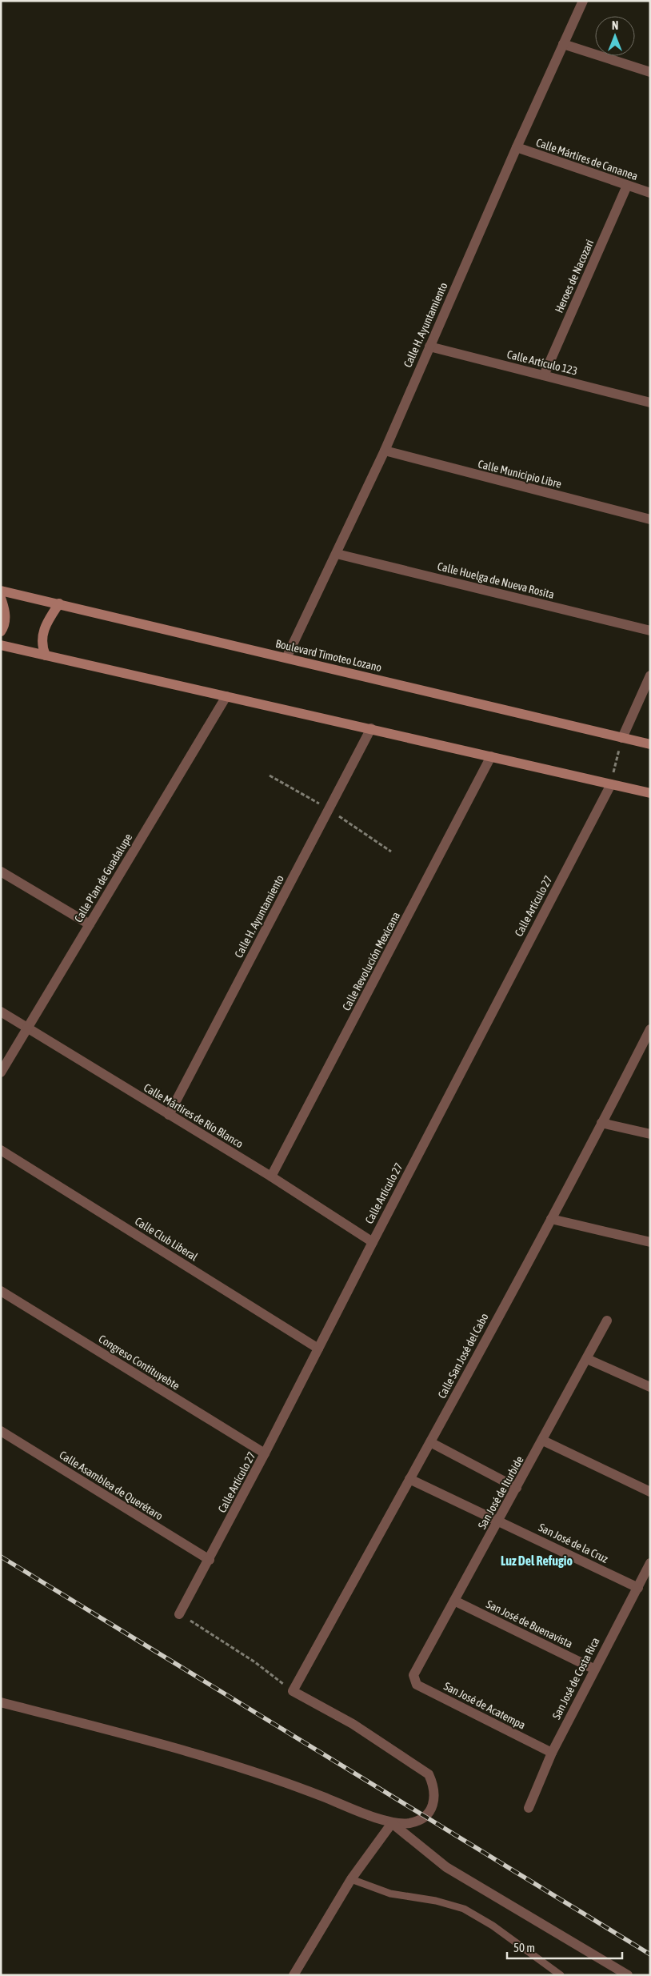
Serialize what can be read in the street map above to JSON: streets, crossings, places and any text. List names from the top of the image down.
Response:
{
  "streets": {
    "main road": ["Boulevard Timoteo Lozano"],
    "street": [
      "Calle Mártires de Cananea",
      "Heroes de Nacozari",
      "Calle H. Ayuntamiento",
      "Calle Artículo 123",
      "Calle Municipio Libre",
      "Calle Huelga de Nueva Rosita",
      "Calle Plan de Guadalupe",
      "Calle Artículo 27",
      "Calle Revolución Mexicana",
      "Calle Mártires de Río Blanco",
      "Calle Club Liberal",
      "Calle San José del Cabo",
      "Congreso Contituyebte",
      "Calle Asamblea de Querétaro",
      "San José de Iturbide",
      "San José de la Cruz",
      "San José de Buenavista",
      "San José de Costa Rica",
      "San José de Acatempa"
    ]
  },
  "crossings": [
    ["Calle Mártires de Cananea", "Heroes de Nacozari"],
    ["Calle Mártires de Cananea", "Calle H. Ayuntamiento"],
    ["Heroes de Nacozari", "Calle Artículo 123"],
    ["Calle H. Ayuntamiento", "Calle Artículo 123"],
    ["Calle H. Ayuntamiento", "Calle Municipio Libre"],
    ["Calle H. Ayuntamiento", "Calle Huelga de Nueva Rosita"],
    ["Calle H. Ayuntamiento", "Boulevard Timoteo Lozano"],
    ["Calle H. Ayuntamiento", "Calle Mártires de Río Blanco"],
    ["Calle Plan de Guadalupe", "Calle Mártires de Río Blanco"],
    ["Calle Artículo 27", "Calle Mártires de Río Blanco"],
    ["Calle Artículo 27", "Calle Club Liberal"],
    ["Calle Artículo 27", "Congreso Contituyebte"],
    ["Calle Artículo 27", "Calle Asamblea de Querétaro"],
    ["Calle Revolución Mexicana", "Calle Mártires de Río Blanco"],
    ["Calle San José del Cabo", "San José de la Cruz"],
    ["San José de Iturbide", "San José de la Cruz"],
    ["San José de Iturbide", "San José de Buenavista"],
    ["San José de Iturbide", "San José de Acatempa"],
    ["San José de la Cruz", "San José de Costa Rica"],
    ["San José de Buenavista", "San José de Costa Rica"],
    ["San José de Costa Rica", "San José de Acatempa"]
  ],
  "districts": ["Luz Del Refugio"],
  "scale_bar": "50 m",
  "north": "top"
}
